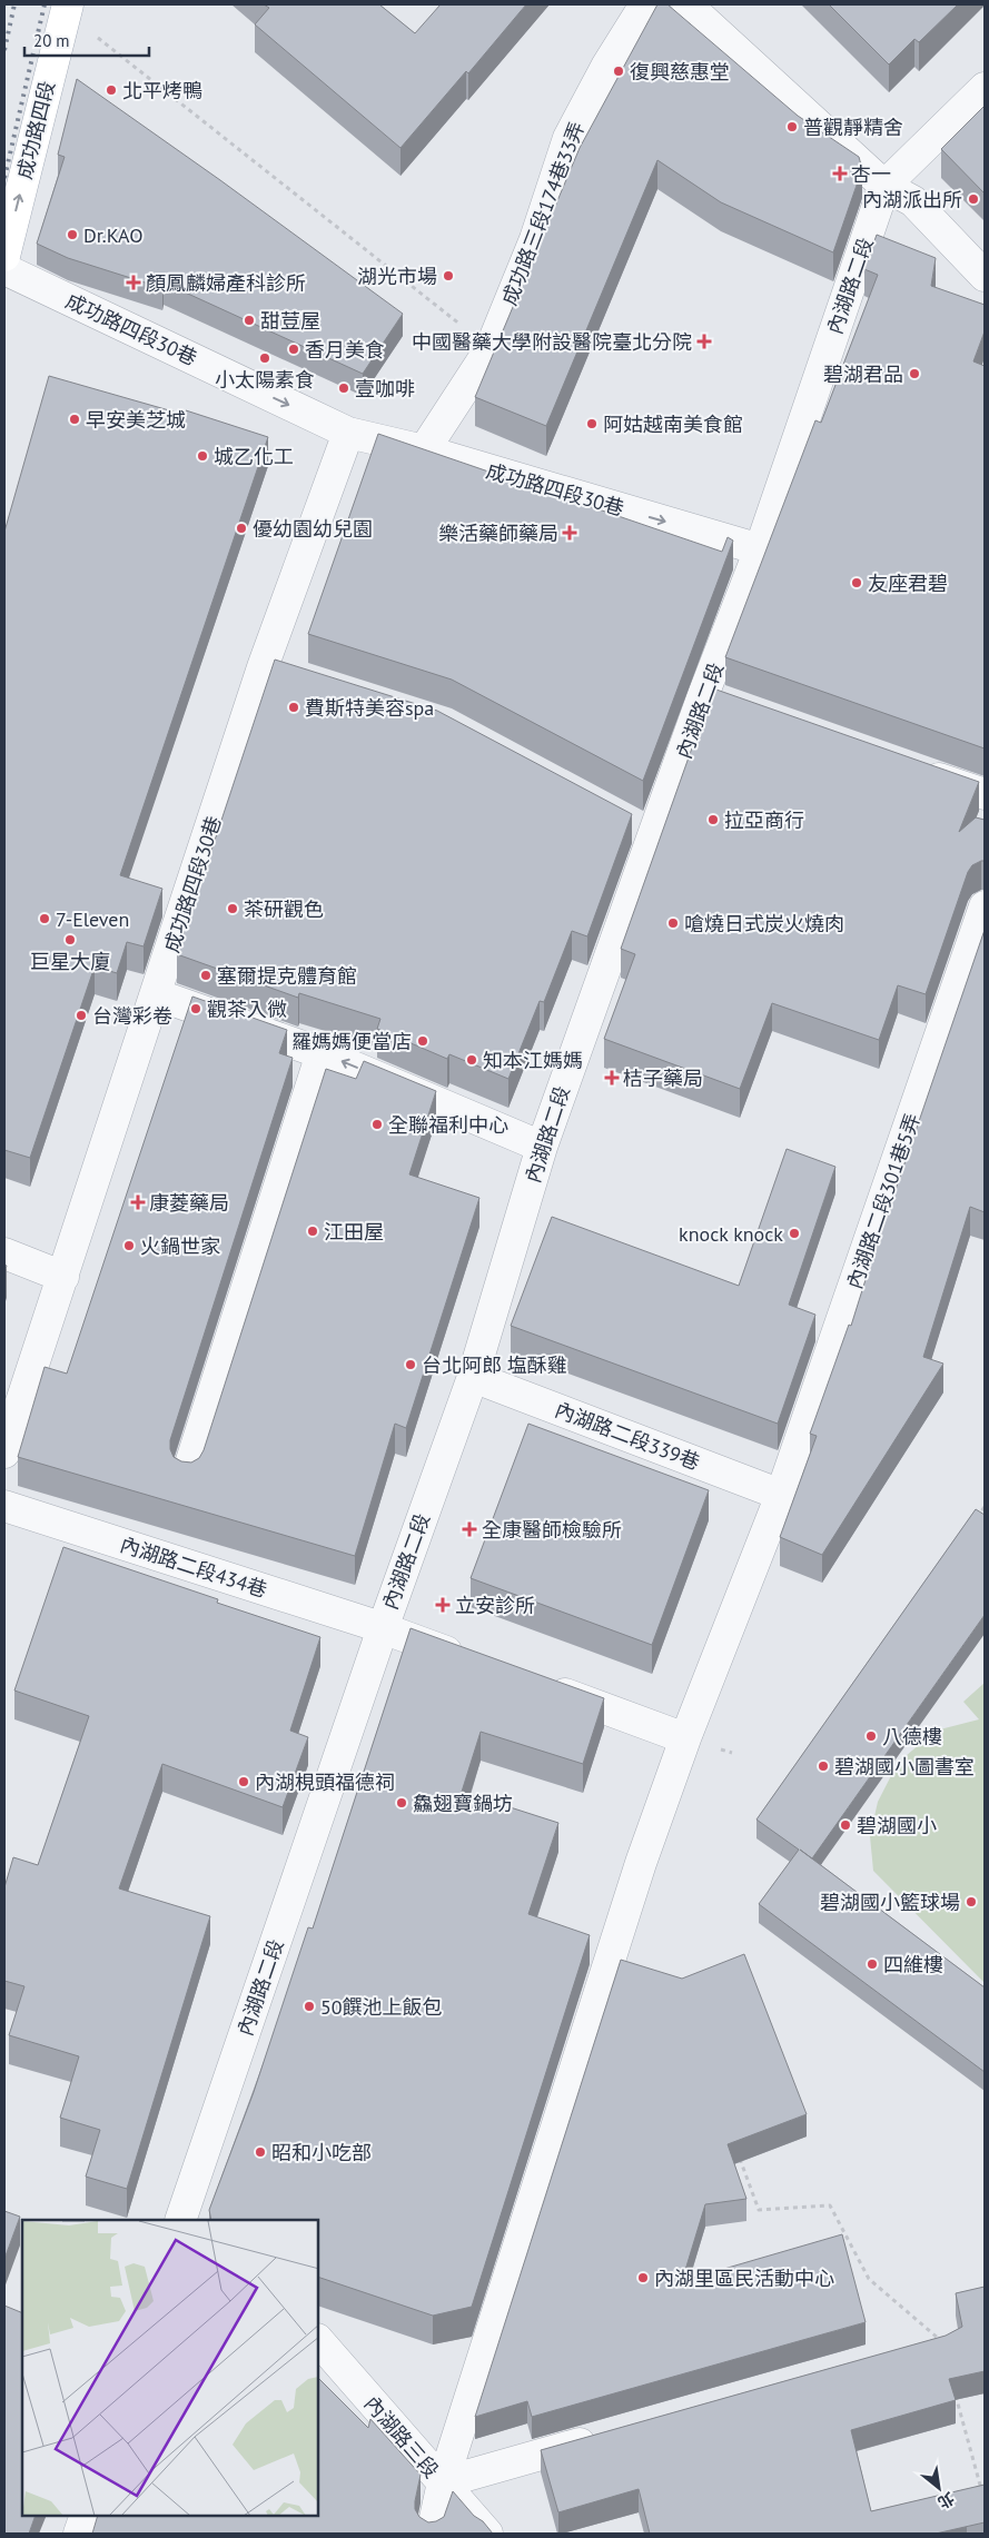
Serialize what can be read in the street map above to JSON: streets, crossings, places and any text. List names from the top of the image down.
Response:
{
  "streets": {
    "main road": ["成功路四段"],
    "street": [
      "成功路三段174巷33弄",
      "內湖路二段",
      "成功路四段30巷",
      "內湖路二段301巷5弄",
      "內湖路二段339巷",
      "內湖路二段434巷",
      "內湖路三段"
    ]
  },
  "crossings": [
    ["成功路三段174巷33弄", "成功路四段30巷"],
    ["內湖路二段", "成功路四段30巷"],
    ["內湖路二段", "內湖路二段339巷"],
    ["內湖路二段", "內湖路二段434巷"],
    ["內湖路二段301巷5弄", "內湖路二段339巷"],
    ["內湖路二段301巷5弄", "內湖路三段"]
  ],
  "one_way": ["成功路四段", "成功路四段30巷"],
  "places": {
    "other": [
      "復興慈惠堂",
      "北平烤鴨",
      "普觀靜精舍",
      "內湖派出所",
      "Dr.KAO",
      "湖光市場",
      "甜荳屋",
      "香月美食",
      "小太陽素食",
      "碧湖君品",
      "壹咖啡",
      "早安美芝城",
      "阿姑越南美食館",
      "城乙化工",
      "優幼園幼兒園",
      "友座君碧",
      "費斯特美容spa",
      "拉亞商行",
      "茶研觀色",
      "7-Eleven",
      "嗆燒日式炭火燒肉",
      "巨星大廈",
      "塞爾提克體育館",
      "觀茶入微",
      "台灣彩卷",
      "羅媽媽便當店",
      "知本江媽媽",
      "全聯福利中心",
      "江田屋",
      "knock knock",
      "火鍋世家",
      "台北阿郎 塩酥雞",
      "八德樓",
      "碧湖國小圖書室",
      "內湖梘頭福德祠",
      "鱻翅寶鍋坊",
      "碧湖國小",
      "碧湖國小籃球場",
      "四維樓",
      "50饌池上飯包",
      "昭和小吃部",
      "內湖里區民活動中心"
    ],
    "health": [
      "杏一",
      "顏鳳麟婦產科診所",
      "中國醫藥大學附設醫院臺北分院",
      "樂活藥師藥局",
      "桔子藥局",
      "康菱藥局",
      "全康醫師檢驗所",
      "立安診所"
    ]
  },
  "scale_bar": "20 m",
  "north": "bottom right"
}
